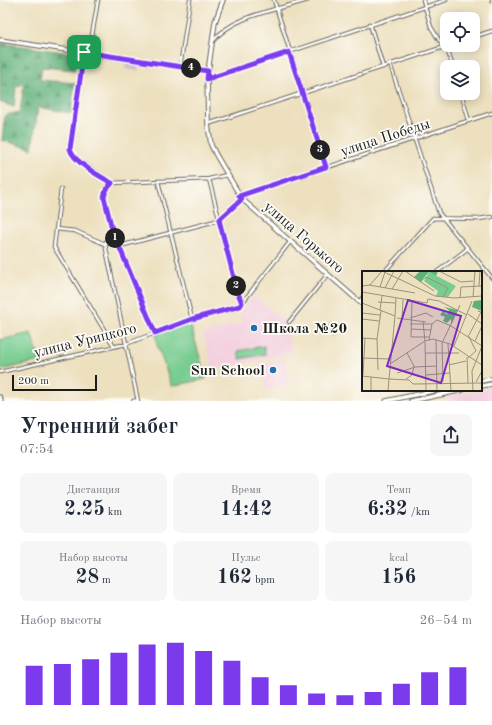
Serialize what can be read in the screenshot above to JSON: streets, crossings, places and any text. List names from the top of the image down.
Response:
{
  "streets": {
    "main road": ["улица Горького"],
    "street": ["улица Победы", "улица Урицкого"]
  },
  "crossings": [
    ["улица Победы", "улица Горького"]
  ],
  "places": ["Школа №20", "Sun School"],
  "scale_bar": "200 m",
  "page": {
    "pins": [
      "4",
      "3",
      "1",
      "2"
    ],
    "scale": "200 m",
    "heading": ["Утренний забег", "07:54"],
    "stats": [
      ["Дистанция", "2.25 km"],
      ["Время", "14:42"],
      ["Темп", "6:32 /km"],
      ["Набор высоты", "28 m"],
      ["Пульс", "162 bpm"],
      ["kcal", "156"]
    ],
    "chart": ["Набор высоты", "26–54 m"]
  }
}
